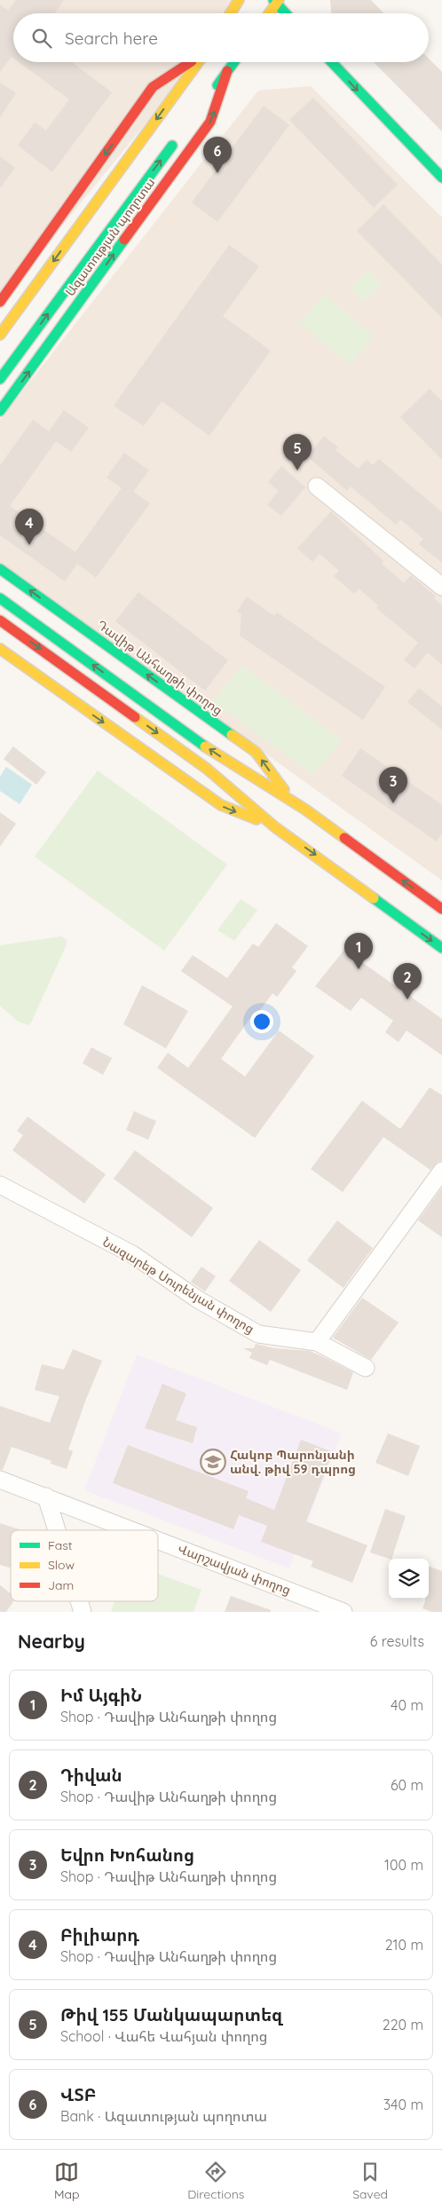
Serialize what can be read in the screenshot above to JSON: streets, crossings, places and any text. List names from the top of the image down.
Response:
{
  "streets": {
    "main road": ["Ազատության պողոտա", "Դավիթ Անհաղթի փողոց"],
    "street": ["Նազարեթ Սուրենյան փողոց", "Վարշավյան փողոց"]
  },
  "places": {
    "school or university": ["Հակոբ Պարոնյանի անվ. թիվ 59 դպրոց"]
  },
  "legend": ["Fast", "Slow", "Jam"],
  "page": {
    "search": "Search here",
    "pins": [
      "6",
      "5",
      "4",
      "3",
      "1",
      "2"
    ],
    "heading": ["Nearby", "6 results"],
    "list": [
      {
        "mark": "1",
        "name": "Իմ ԱյգիՆ",
        "note": "Shop · Դավիթ Անհաղթի փողոց",
        "value": "40 m"
      },
      {
        "mark": "2",
        "name": "Դիվան",
        "note": "Shop · Դավիթ Անհաղթի փողոց",
        "value": "60 m"
      },
      {
        "mark": "3",
        "name": "Եվրո Խոհանոց",
        "note": "Shop · Դավիթ Անհաղթի փողոց",
        "value": "100 m"
      },
      {
        "mark": "4",
        "name": "Բիլիարդ",
        "note": "Shop · Դավիթ Անհաղթի փողոց",
        "value": "210 m"
      },
      {
        "mark": "5",
        "name": "Թիվ 155 Մանկապարտեզ",
        "note": "School · Վահե Վահյան փողոց",
        "value": "220 m"
      },
      {
        "mark": "6",
        "name": "ՎՏԲ",
        "note": "Bank · Ազատության պողոտա",
        "value": "340 m"
      }
    ],
    "nav": ["Map", "Directions", "Saved"]
  }
}
